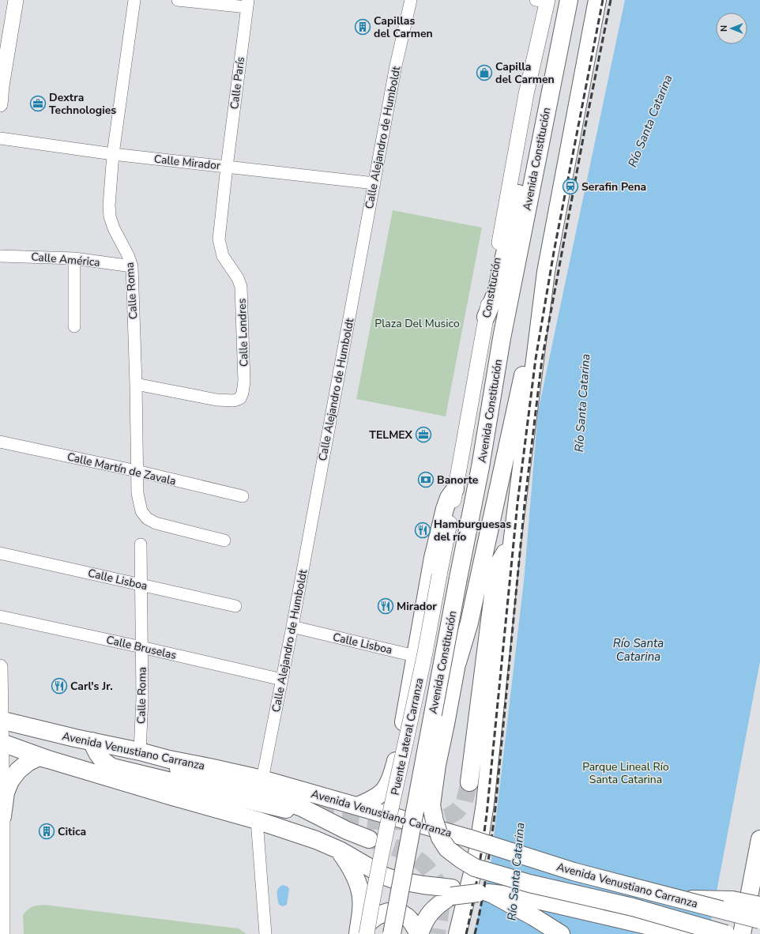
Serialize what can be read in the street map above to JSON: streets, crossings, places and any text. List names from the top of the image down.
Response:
{
  "streets": {
    "main road": ["Avenida Constitución", "Avenida Venustiano Carranza"],
    "street": [
      "Calle París",
      "Calle Alejandro de Humboldt",
      "Calle Mirador",
      "Calle América",
      "Constitución",
      "Calle Roma",
      "Calle Londres",
      "Calle Martín de Zavala",
      "Calle Lisboa",
      "Calle Bruselas",
      "Puente Lateral Carranza"
    ]
  },
  "crossings": [
    ["Calle París", "Calle Mirador"],
    ["Calle París", "Calle Londres"],
    ["Calle Alejandro de Humboldt", "Calle Mirador"],
    ["Calle Alejandro de Humboldt", "Calle Lisboa"],
    ["Calle Alejandro de Humboldt", "Calle Bruselas"],
    ["Calle Alejandro de Humboldt", "Avenida Venustiano Carranza"],
    ["Calle Mirador", "Calle Roma"],
    ["Calle Mirador", "Calle Londres"],
    ["Calle América", "Calle Roma"],
    ["Constitución", "Puente Lateral Carranza"],
    ["Calle Roma", "Calle Londres"],
    ["Calle Roma", "Calle Martín de Zavala"],
    ["Calle Roma", "Calle Lisboa"],
    ["Calle Roma", "Calle Bruselas"],
    ["Calle Roma", "Avenida Venustiano Carranza"]
  ],
  "water": ["Río Santa Catarina"],
  "parks": ["Plaza Del Musico", "Parque Lineal Río Santa Catarina"],
  "places": {
    "building": ["Capillas del Carmen", "Citica"],
    "shop": ["Capilla del Carmen"],
    "office": ["Dextra Technologies", "TELMEX"],
    "station": ["Serafin Pena"],
    "bank": ["Banorte"],
    "restaurant": ["Hamburguesas del río", "Mirador", "Carl's Jr."]
  },
  "north": "left"
}
